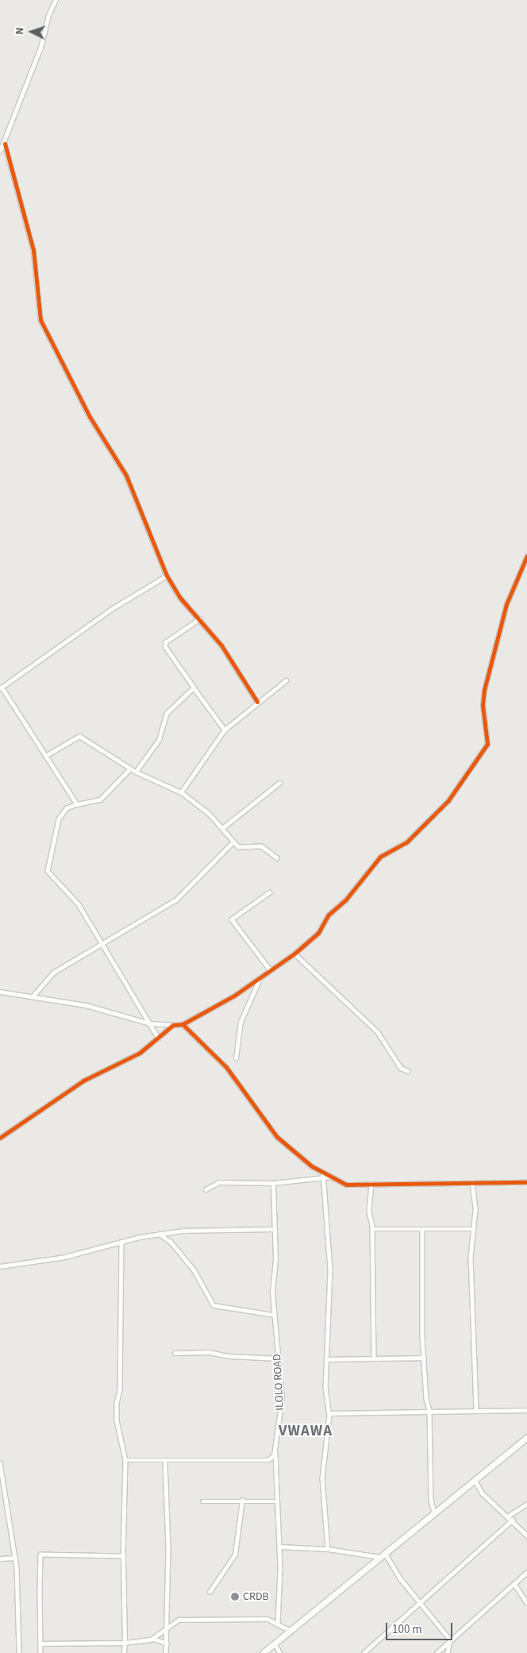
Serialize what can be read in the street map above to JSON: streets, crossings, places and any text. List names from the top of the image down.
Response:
{
  "streets": {
    "street": ["ILOLO ROAD"]
  },
  "districts": ["VWAWA"],
  "places": ["CRDB"],
  "scale_bar": "100 m",
  "north": "left"
}
